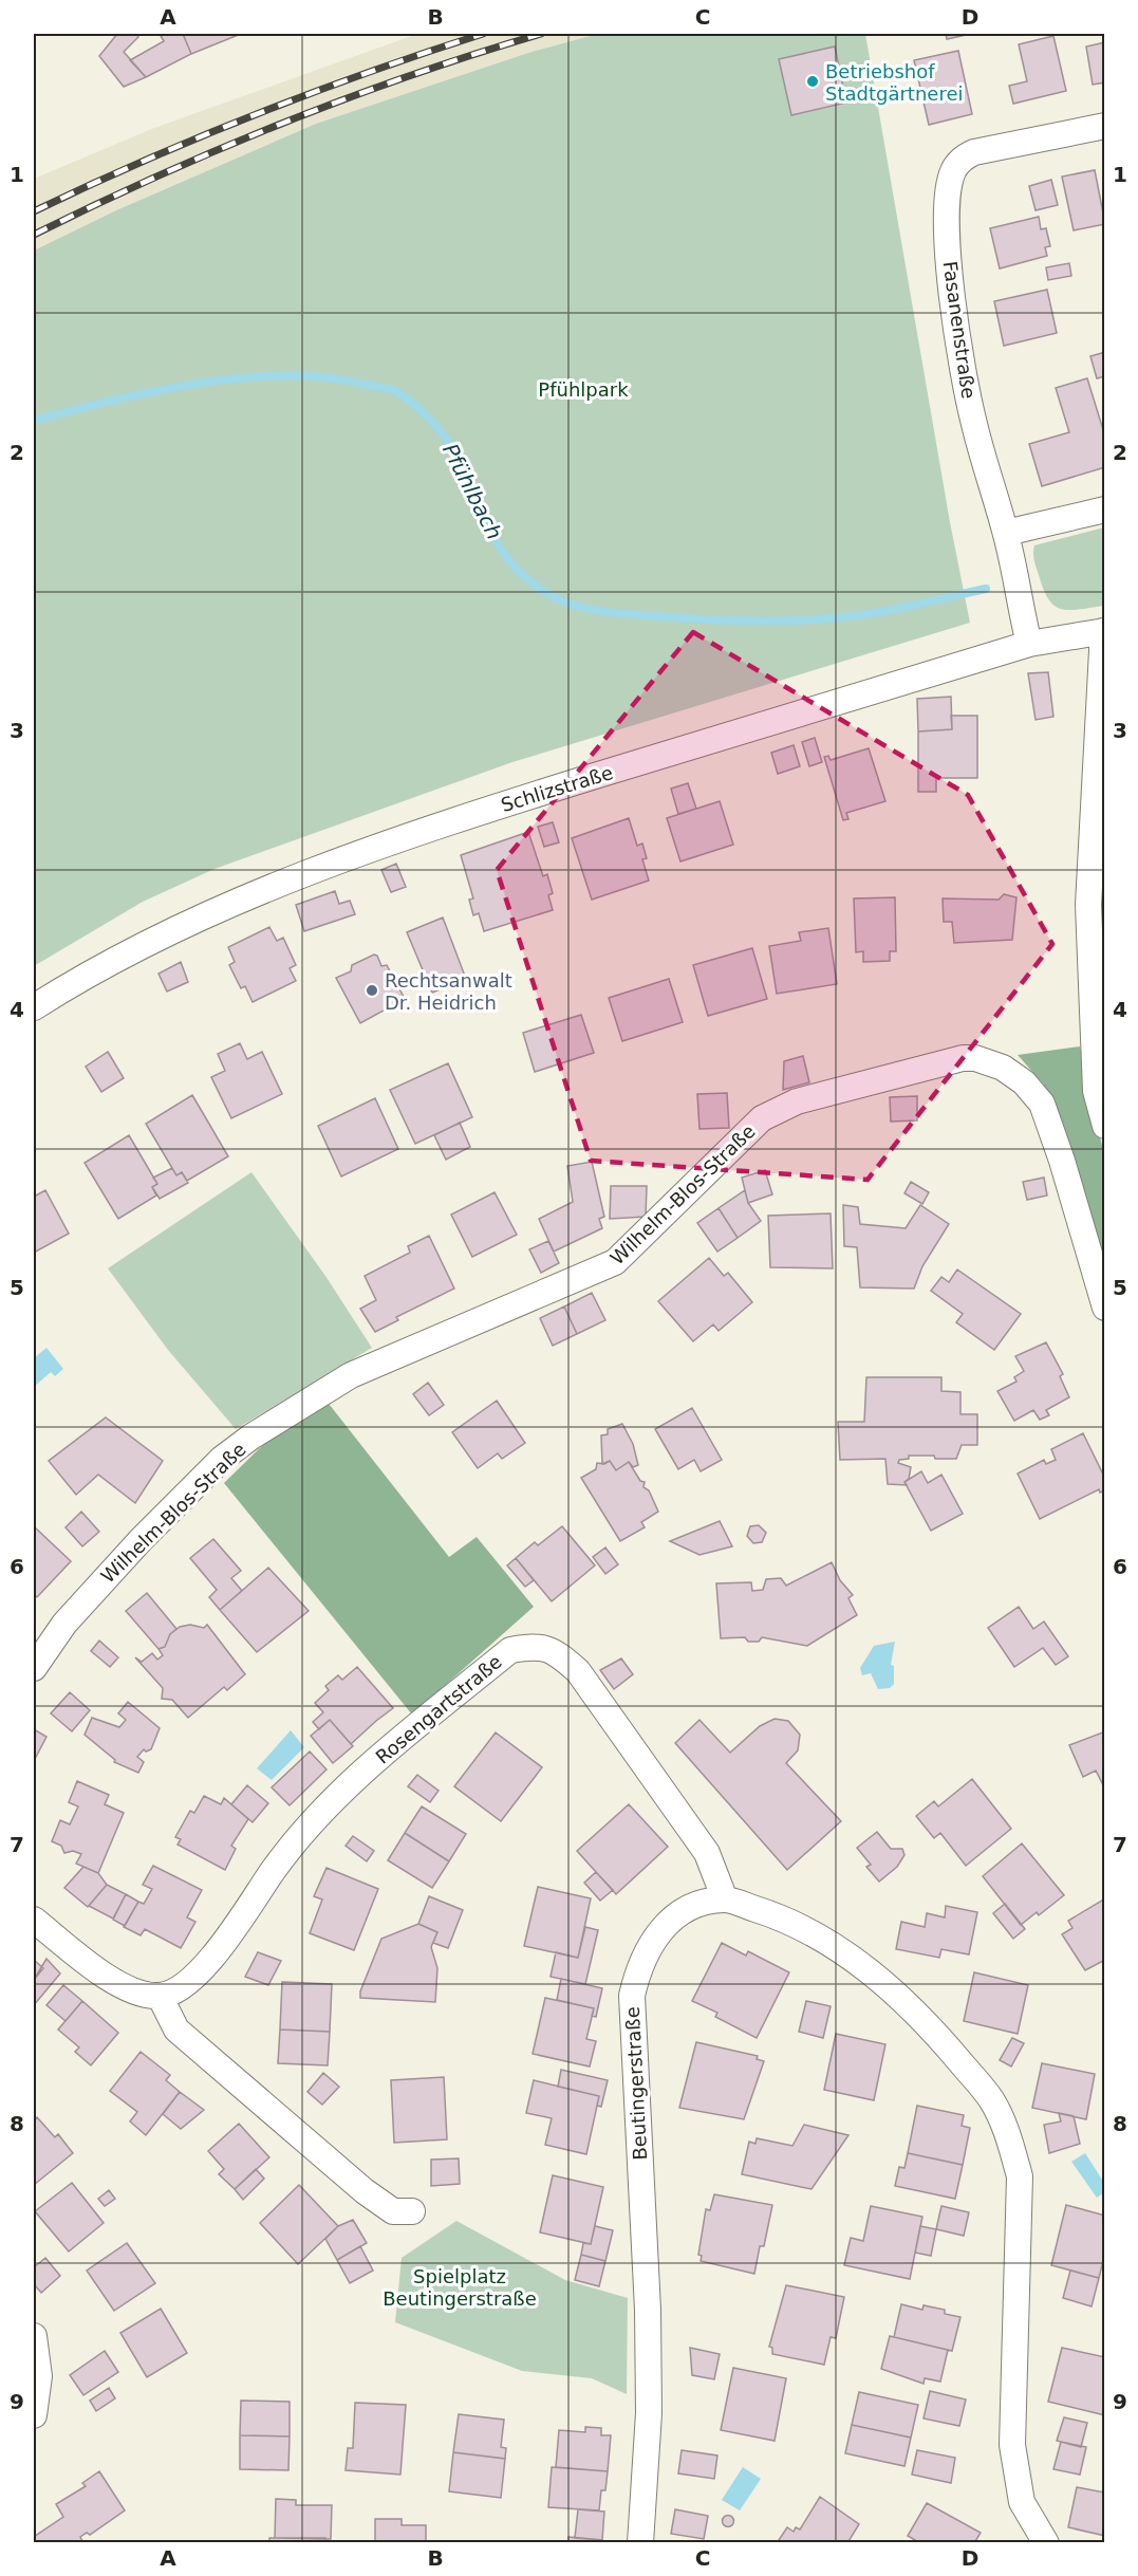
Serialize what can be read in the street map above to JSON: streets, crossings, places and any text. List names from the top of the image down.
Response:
{
  "streets": {
    "street": [
      "Fasanenstraße",
      "Schlizstraße",
      "Wilhelm-Blos-Straße",
      "Rosengartstraße",
      "Beutingerstraße"
    ]
  },
  "crossings": [
    ["Fasanenstraße", "Schlizstraße"],
    ["Rosengartstraße", "Beutingerstraße"]
  ],
  "water": ["Pfühlbach"],
  "parks": ["Pfühlpark", "Spielplatz Beutingerstraße"],
  "places": ["Betriebshof Stadtgärtnerei", "Rechtsanwalt Dr. Heidrich"],
  "grid": {
    "columns": [
      "A",
      "B",
      "C",
      "D"
    ],
    "rows": [
      "1",
      "2",
      "3",
      "4",
      "5",
      "6",
      "7",
      "8",
      "9"
    ]
  }
}
